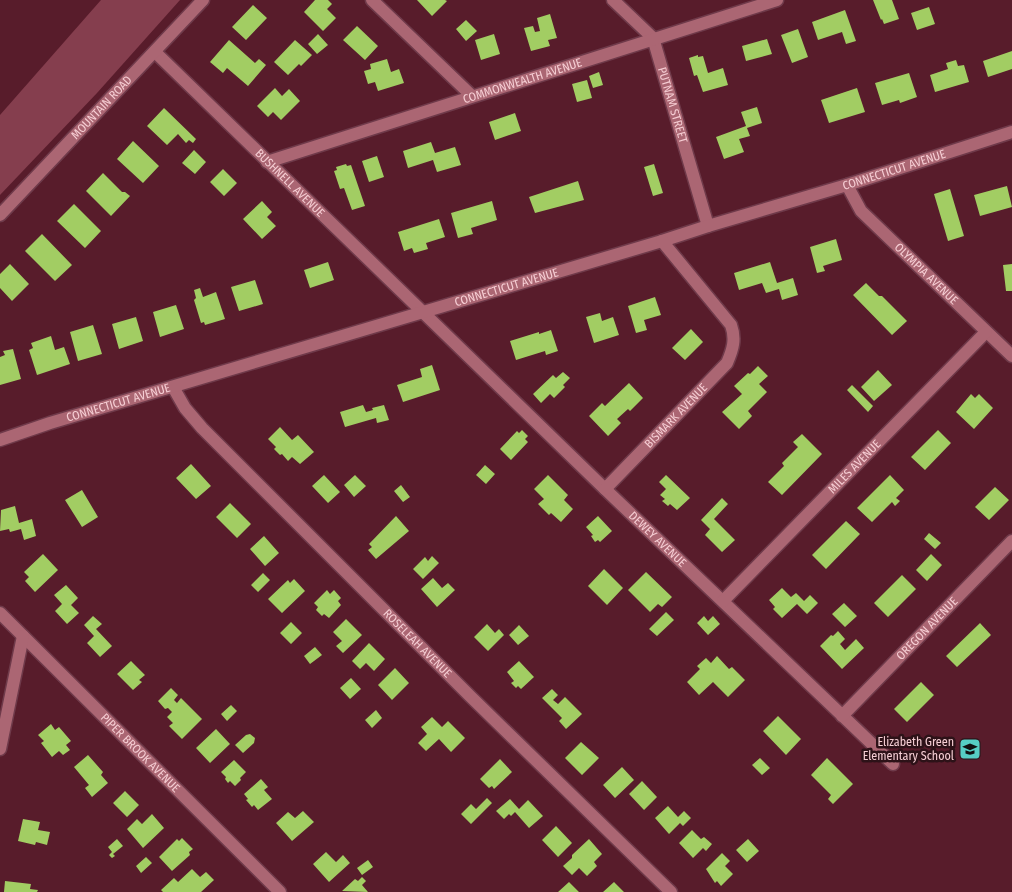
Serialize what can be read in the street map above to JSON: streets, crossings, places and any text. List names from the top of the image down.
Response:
{
  "streets": {
    "street": [
      "COMMONWEALTH AVENUE",
      "PUTNAM STREET",
      "MOUNTAIN ROAD",
      "CONNECTICUT AVENUE",
      "BUSHNELL AVENUE",
      "OLYMPIA AVENUE",
      "BISMARK AVENUE",
      "MILES AVENUE",
      "DEWEY AVENUE",
      "OREGON AVENUE",
      "ROSELEAH AVENUE",
      "PIPER BROOK AVENUE"
    ]
  },
  "crossings": [
    ["COMMONWEALTH AVENUE", "PUTNAM STREET"],
    ["COMMONWEALTH AVENUE", "BUSHNELL AVENUE"],
    ["PUTNAM STREET", "CONNECTICUT AVENUE"],
    ["MOUNTAIN ROAD", "BUSHNELL AVENUE"],
    ["CONNECTICUT AVENUE", "BUSHNELL AVENUE"],
    ["CONNECTICUT AVENUE", "OLYMPIA AVENUE"],
    ["CONNECTICUT AVENUE", "BISMARK AVENUE"],
    ["CONNECTICUT AVENUE", "DEWEY AVENUE"],
    ["CONNECTICUT AVENUE", "ROSELEAH AVENUE"],
    ["BUSHNELL AVENUE", "DEWEY AVENUE"],
    ["OLYMPIA AVENUE", "MILES AVENUE"],
    ["BISMARK AVENUE", "DEWEY AVENUE"],
    ["MILES AVENUE", "DEWEY AVENUE"],
    ["DEWEY AVENUE", "OREGON AVENUE"]
  ],
  "places": {
    "school or university": ["Elizabeth Green Elementary School"]
  }
}
